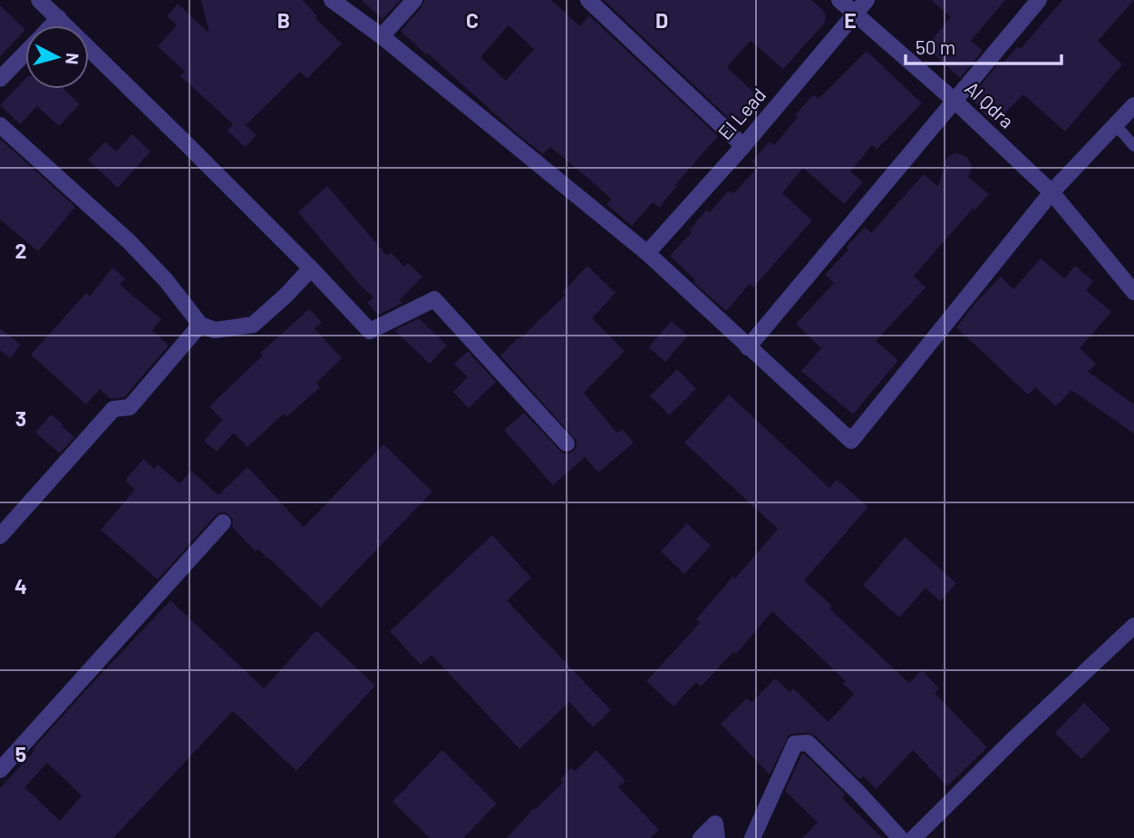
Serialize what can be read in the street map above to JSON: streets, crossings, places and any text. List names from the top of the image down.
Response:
{
  "streets": {
    "street": ["Al Qdra", "El Lead"]
  },
  "crossings": [
    ["Al Qdra", "El Lead"]
  ],
  "scale_bar": "50 m",
  "north": "right",
  "grid": {
    "columns": [
      "B",
      "C",
      "D",
      "E"
    ],
    "rows": [
      "2",
      "3",
      "4",
      "5"
    ]
  }
}
